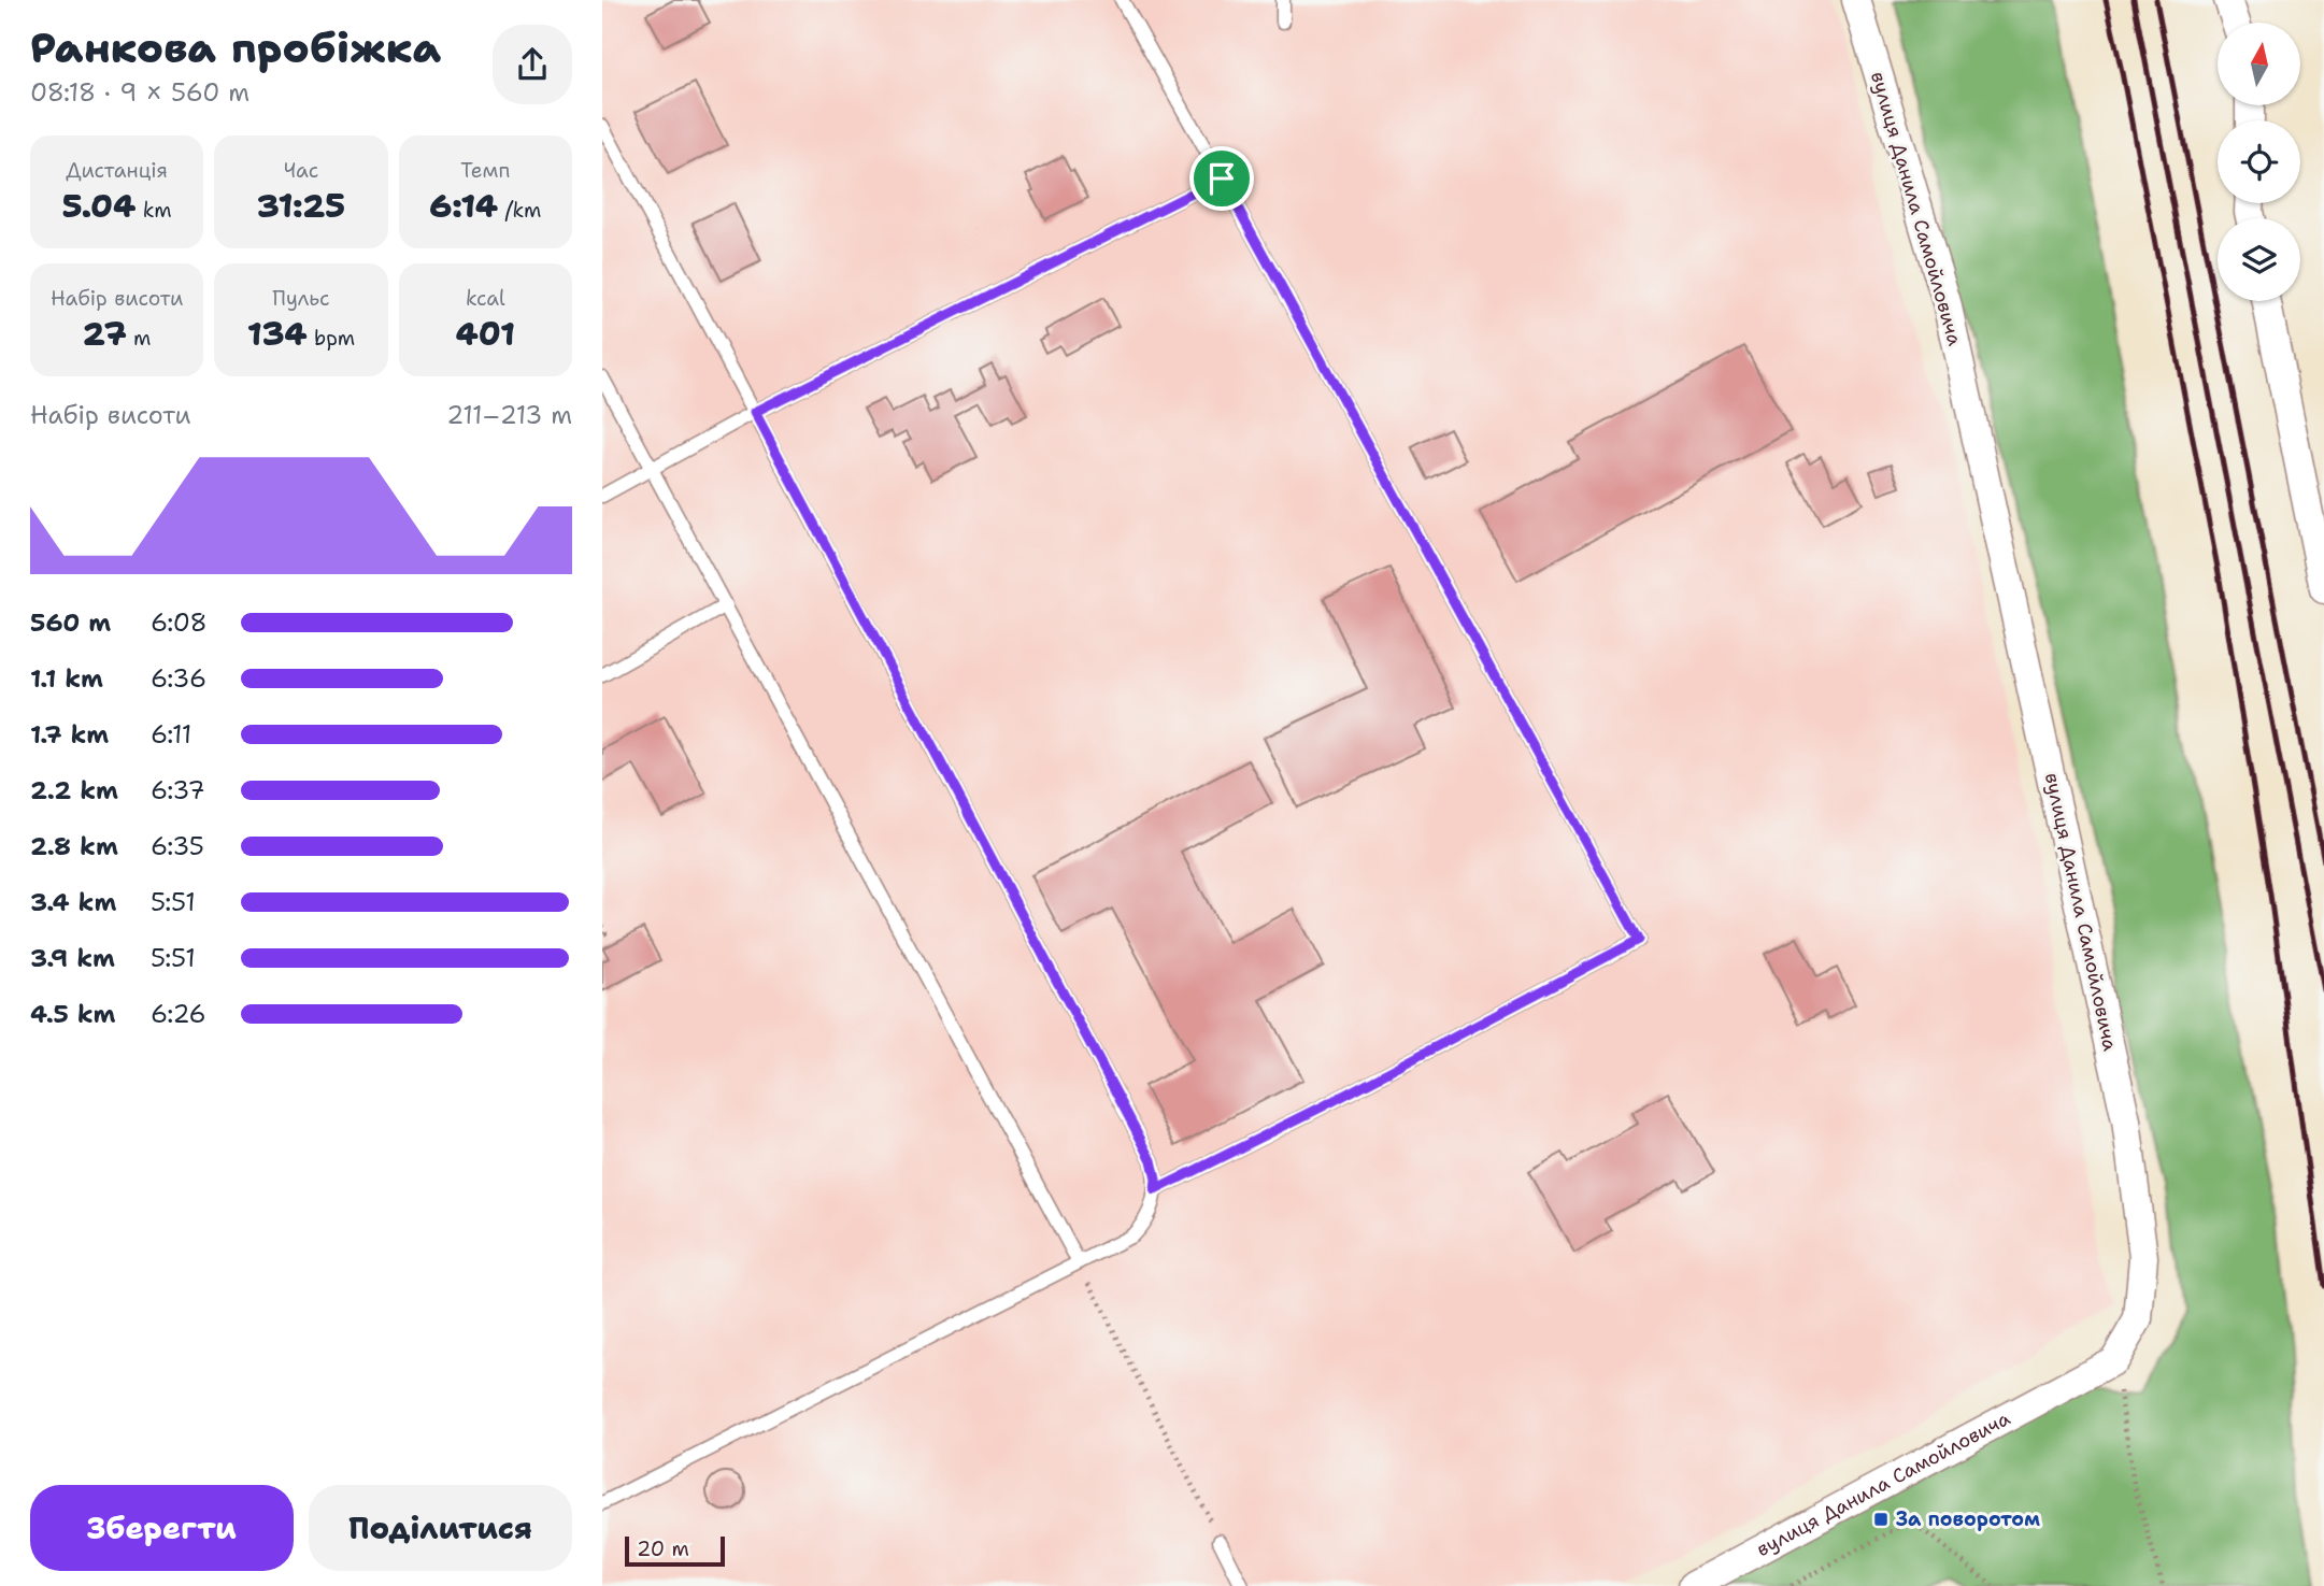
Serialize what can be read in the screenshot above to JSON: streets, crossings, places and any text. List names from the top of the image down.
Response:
{
  "streets": {
    "street": ["вулиця Данила Самойловича"]
  },
  "places": {
    "transit": ["За поворотом"]
  },
  "scale_bar": "20 m",
  "north": "top",
  "page": {
    "heading": ["Ранкова пробіжка", "08:18 · 9 × 560 m"],
    "stats": [
      ["Дистанція", "5.04 km"],
      ["Час", "31:25"],
      ["Темп", "6:14 /km"],
      ["Набір висоти", "27 m"],
      ["Пульс", "134 bpm"],
      ["kcal", "401"]
    ],
    "chart": ["Набір висоти", "211–213 m"],
    "list": [
      {
        "name": "560 m",
        "note": "6:08"
      },
      {
        "name": "1.1 km",
        "note": "6:36"
      },
      {
        "name": "1.7 km",
        "note": "6:11"
      },
      {
        "name": "2.2 km",
        "note": "6:37"
      },
      {
        "name": "2.8 km",
        "note": "6:35"
      },
      {
        "name": "3.4 km",
        "note": "5:51"
      },
      {
        "name": "3.9 km",
        "note": "5:51"
      },
      {
        "name": "4.5 km",
        "note": "6:26"
      }
    ],
    "buttons": ["Зберегти", "Поділитися"],
    "scale": "20 m"
  }
}
